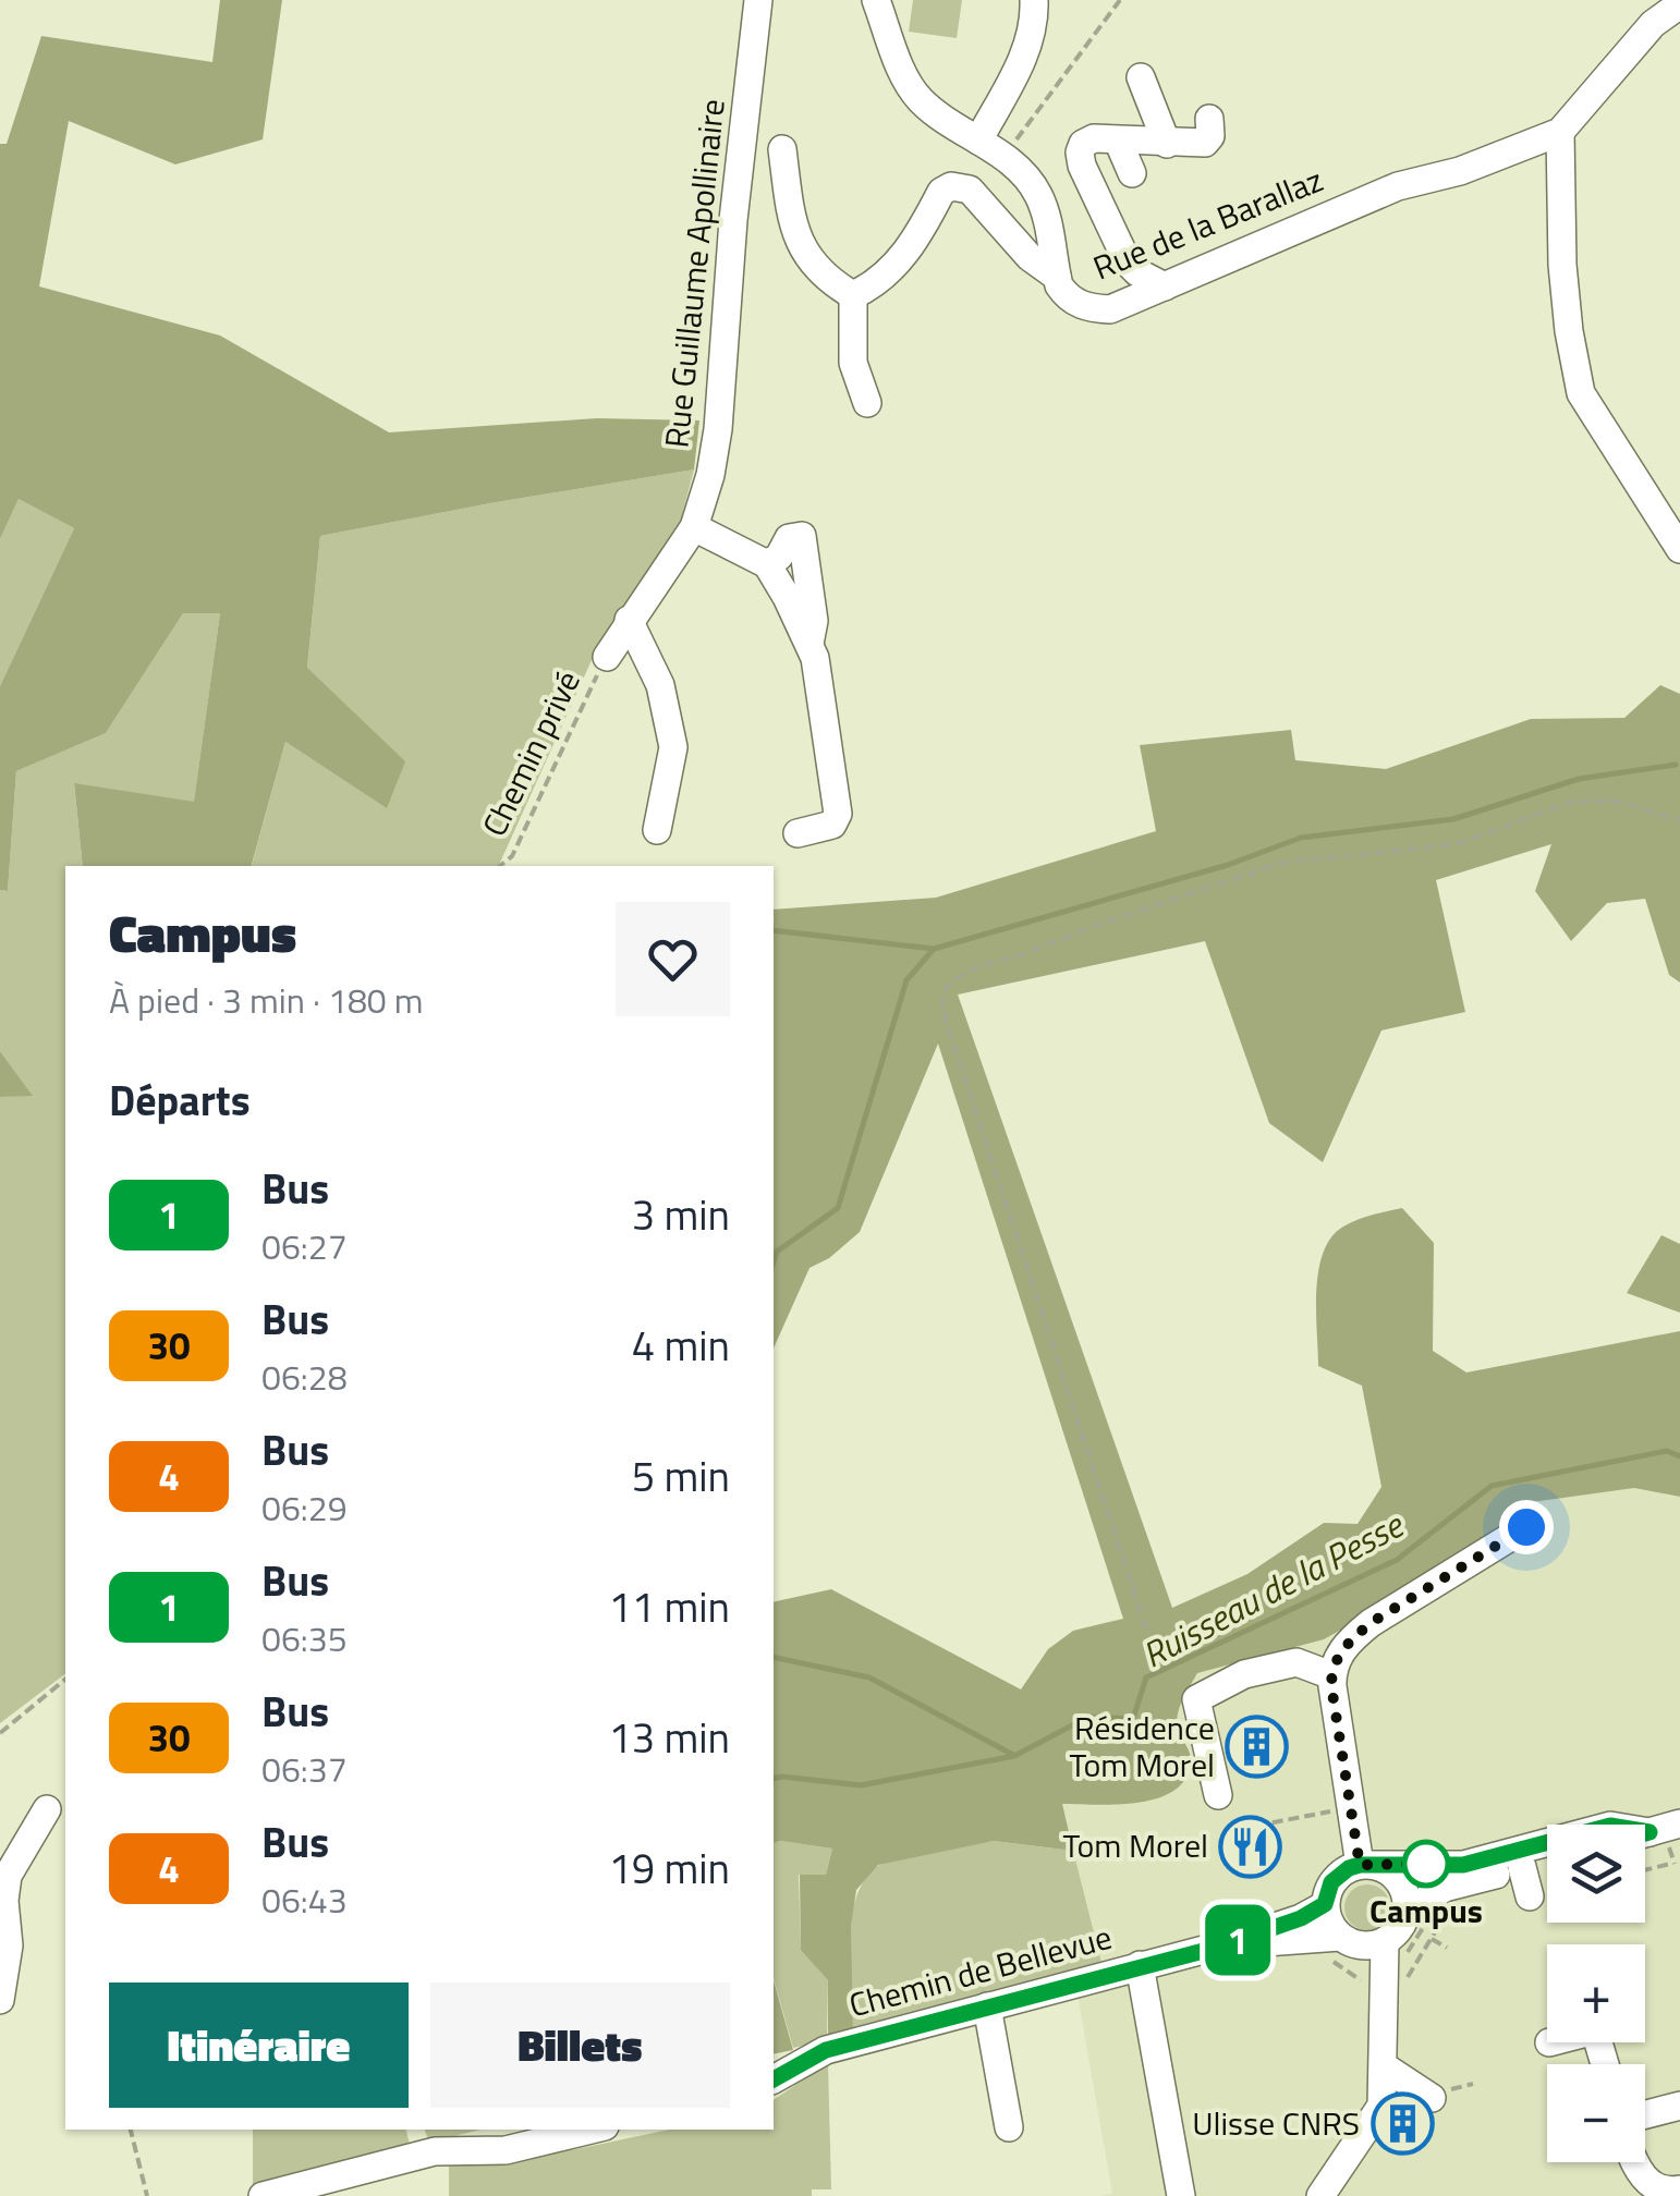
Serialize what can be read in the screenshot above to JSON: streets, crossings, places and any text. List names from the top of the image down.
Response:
{
  "streets": {
    "street": ["Rue de la Barallaz", "Rue Guillaume Apollinaire", "Chemin de Bellevue"],
    "path": ["Chemin privé"]
  },
  "crossings": [
    ["Rue Guillaume Apollinaire", "Chemin privé"]
  ],
  "water": ["Ruisseau de la Pesse"],
  "places": {
    "building": ["Résidence Tom Morel", "Ulisse CNRS"],
    "restaurant": ["Tom Morel"],
    "other": ["Campus"]
  },
  "lines": ["bus line 1"],
  "page": {
    "on_map": "1",
    "heading": [
      ["Campus", "À pied · 3 min · 180 m"],
      "Départs"
    ],
    "list": [
      {
        "mark": "1",
        "name": "Bus",
        "note": "06:27",
        "value": "3 min"
      },
      {
        "mark": "30",
        "name": "Bus",
        "note": "06:28",
        "value": "4 min"
      },
      {
        "mark": "4",
        "name": "Bus",
        "note": "06:29",
        "value": "5 min"
      },
      {
        "mark": "1",
        "name": "Bus",
        "note": "06:35",
        "value": "11 min"
      },
      {
        "mark": "30",
        "name": "Bus",
        "note": "06:37",
        "value": "13 min"
      },
      {
        "mark": "4",
        "name": "Bus",
        "note": "06:43",
        "value": "19 min"
      }
    ],
    "map_buttons": ["+", "−"],
    "buttons": ["Itinéraire", "Billets"]
  }
}
